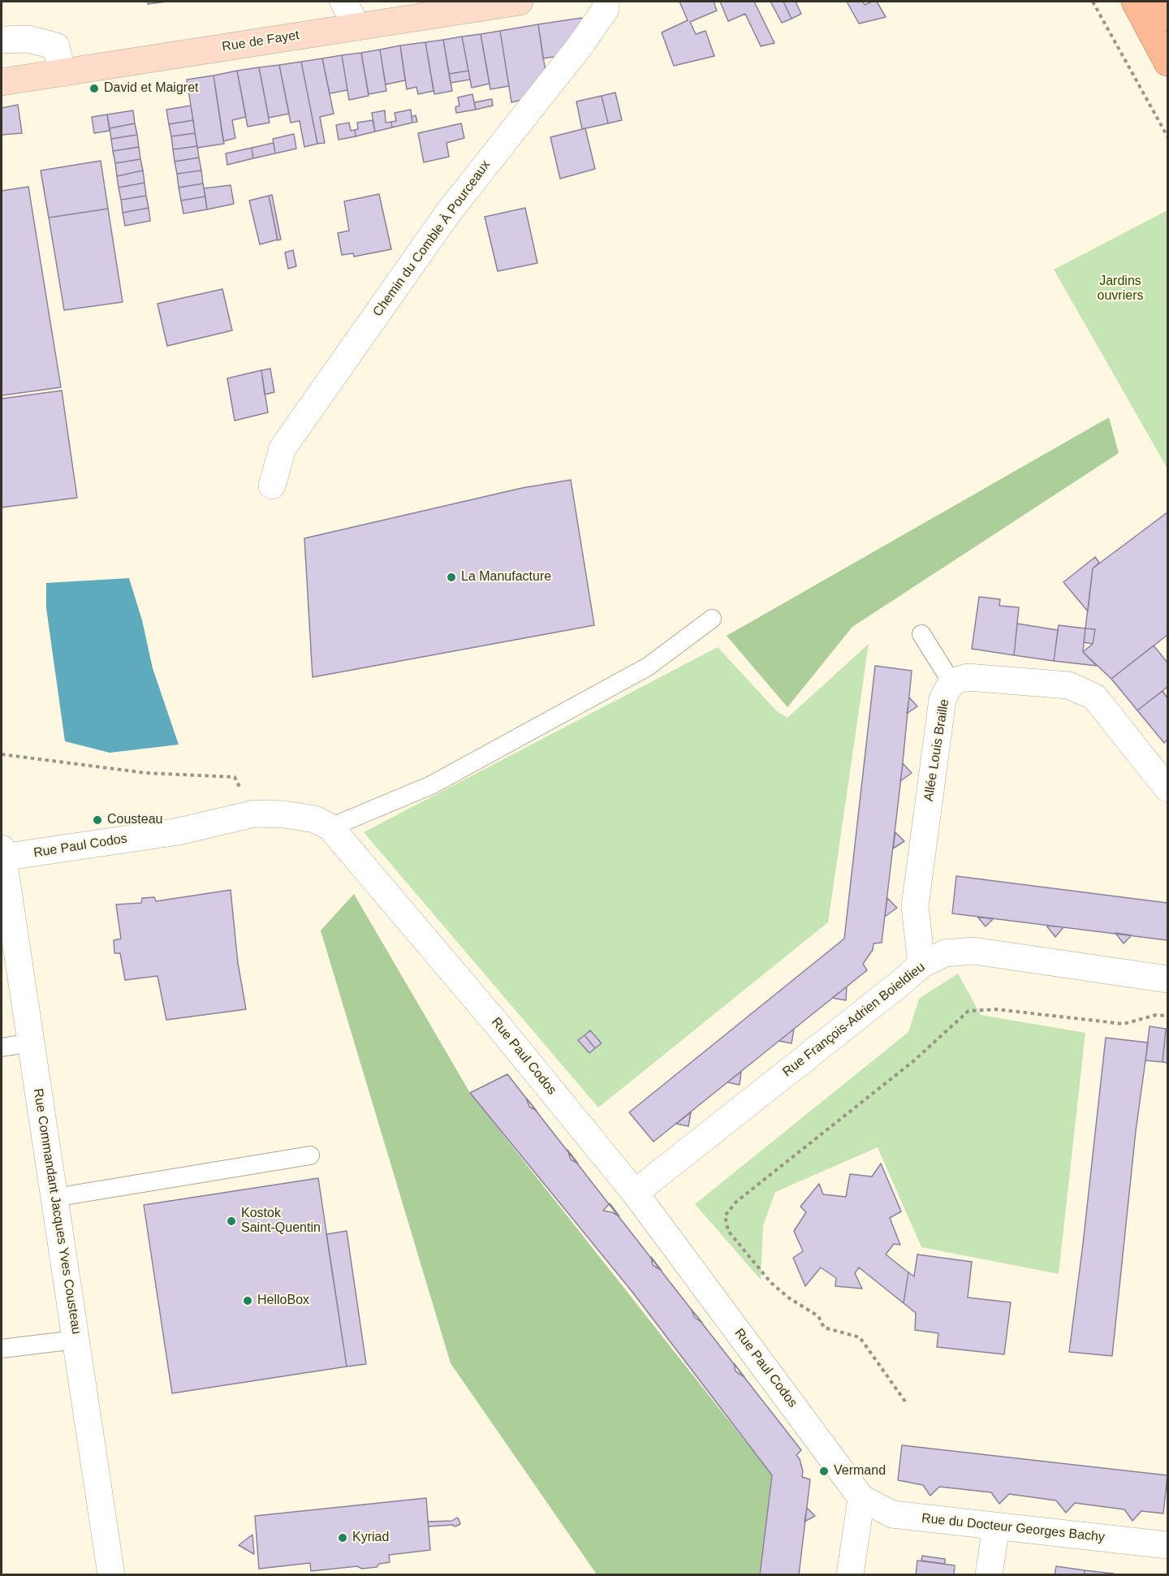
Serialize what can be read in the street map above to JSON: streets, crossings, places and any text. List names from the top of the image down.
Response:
{
  "streets": {
    "main road": ["Rue de Fayet"],
    "street": [
      "Chemin du Comble À Pourceaux",
      "Allée Louis Braille",
      "Rue Paul Codos",
      "Rue François-Adrien Boieldieu",
      "Rue Commandant Jacques Yves Cousteau",
      "Rue du Docteur Georges Bachy"
    ]
  },
  "crossings": [
    ["Allée Louis Braille", "Rue François-Adrien Boieldieu"],
    ["Rue Paul Codos", "Rue François-Adrien Boieldieu"],
    ["Rue Paul Codos", "Rue Commandant Jacques Yves Cousteau"],
    ["Rue Paul Codos", "Rue du Docteur Georges Bachy"]
  ],
  "parks": ["Jardins ouvriers"],
  "places": [
    "David et Maigret",
    "La Manufacture",
    "Cousteau",
    "Kostok Saint-Quentin",
    "HelloBox",
    "Vermand",
    "Kyriad"
  ]
}
